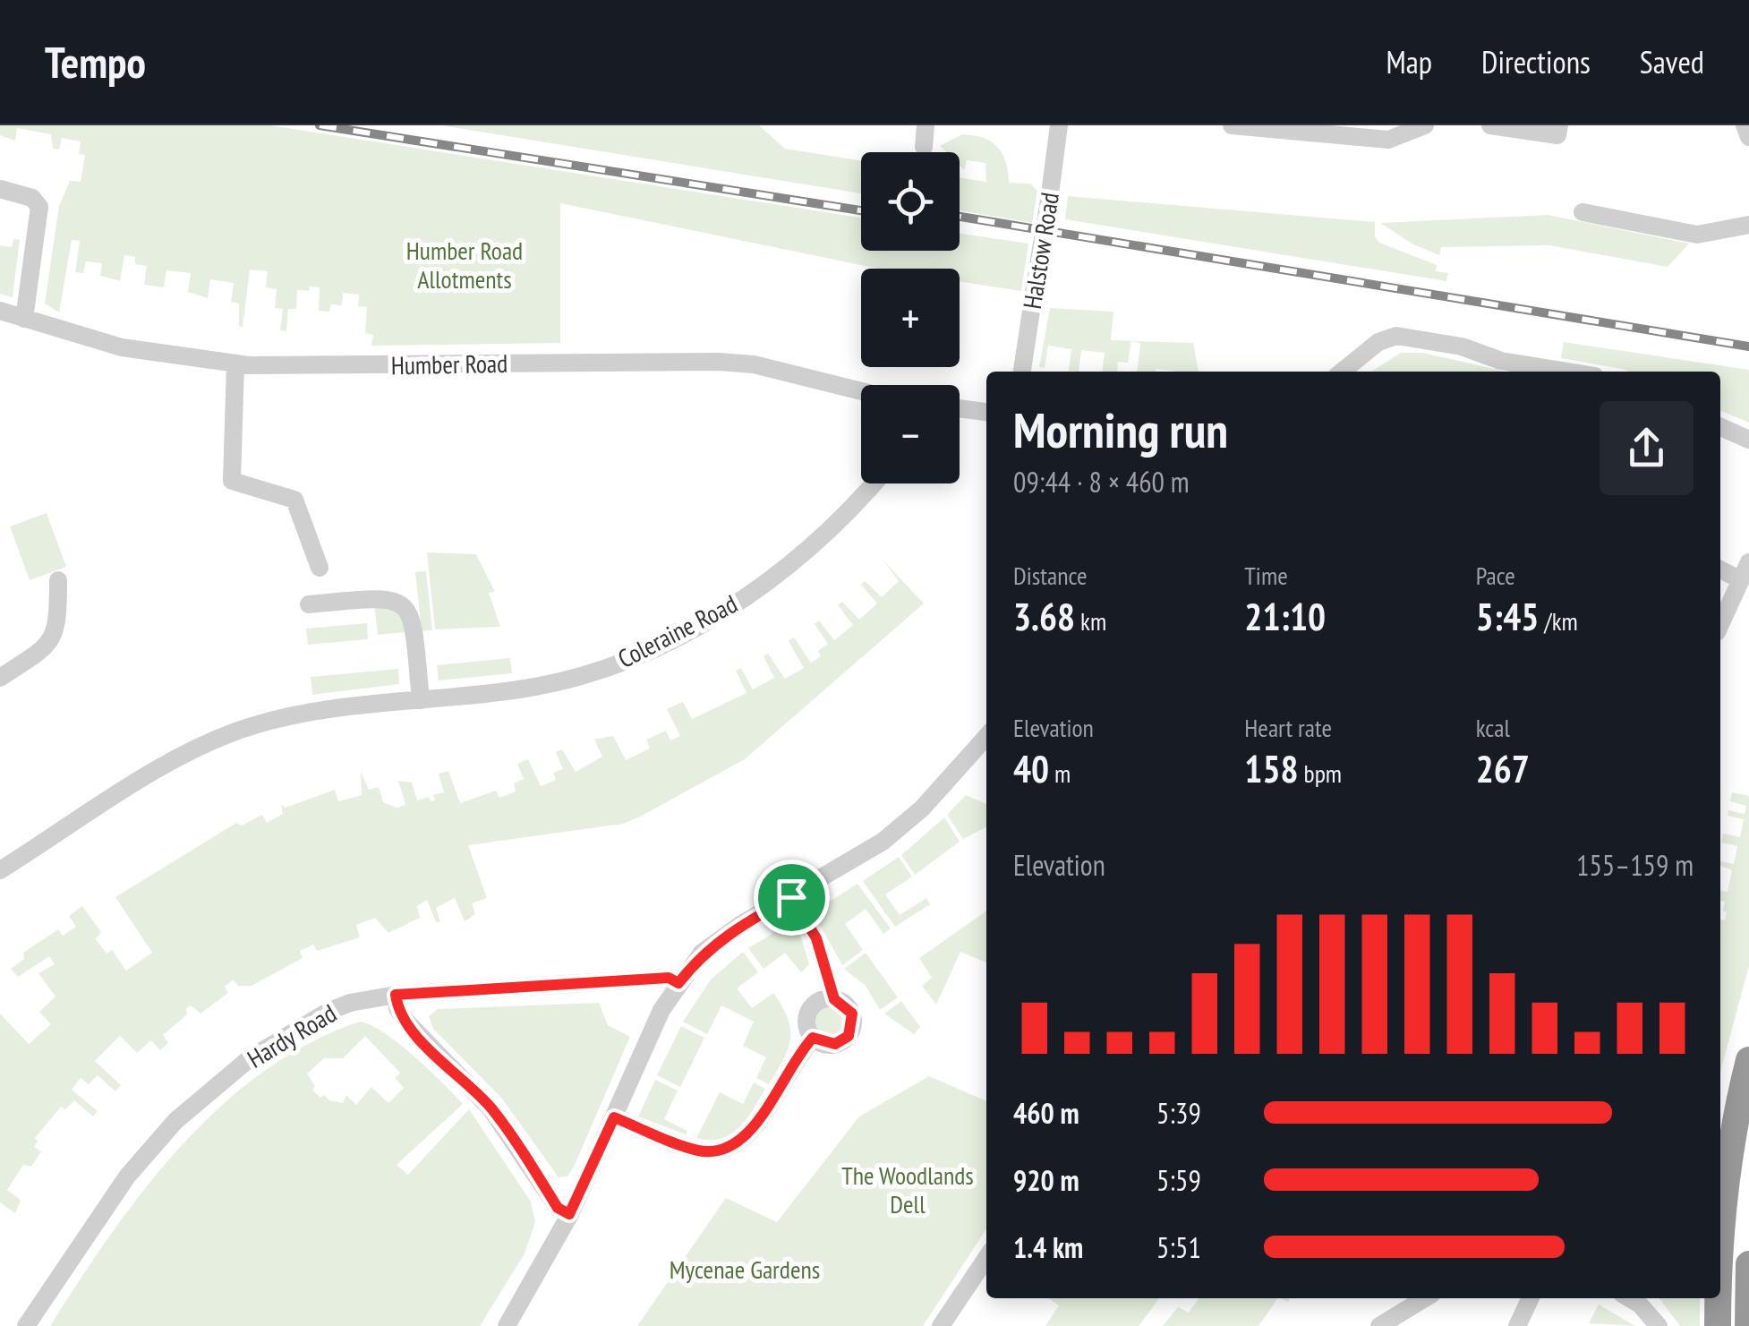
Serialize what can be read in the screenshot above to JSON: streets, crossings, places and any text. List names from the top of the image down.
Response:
{
  "streets": {
    "street": [
      "Halstow Road",
      "Humber Road",
      "Coleraine Road",
      "Hardy Road"
    ]
  },
  "parks": ["Humber Road Allotments", "The Woodlands Dell", "Mycenae Gardens"],
  "page": {
    "header": "Tempo",
    "nav": ["Map", "Directions", "Saved"],
    "map_buttons": ["+", "−"],
    "heading": ["Morning run", "09:44 · 8 × 460 m"],
    "stats": [
      ["Distance", "3.68 km"],
      ["Time", "21:10"],
      ["Pace", "5:45 /km"],
      ["Elevation", "40 m"],
      ["Heart rate", "158 bpm"],
      ["kcal", "267"]
    ],
    "chart": ["Elevation", "155–159 m"],
    "list": [
      {
        "name": "460 m",
        "note": "5:39"
      },
      {
        "name": "920 m",
        "note": "5:59"
      },
      {
        "name": "1.4 km",
        "note": "5:51"
      }
    ]
  }
}
